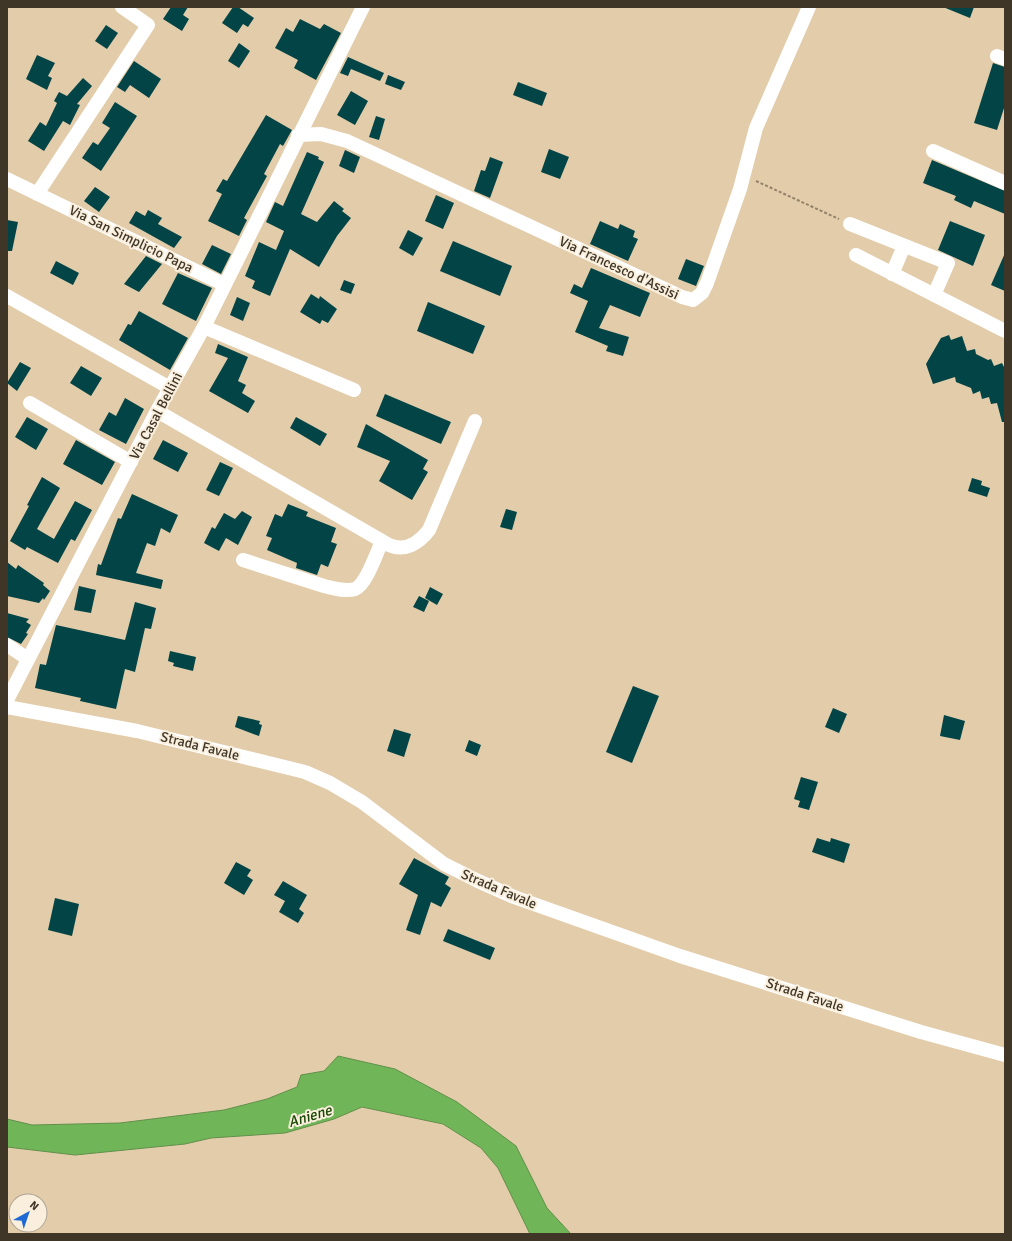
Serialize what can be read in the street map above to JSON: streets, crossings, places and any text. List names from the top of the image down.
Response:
{
  "streets": {
    "street": [
      "Via San Simplicio Papa",
      "Via Francesco d'Assisi",
      "Via Casal Bellini",
      "Strada Favale"
    ]
  },
  "crossings": [
    ["Via San Simplicio Papa", "Via Casal Bellini"],
    ["Via Francesco d'Assisi", "Via Casal Bellini"]
  ],
  "water": ["Aniene"],
  "north": "top right"
}
